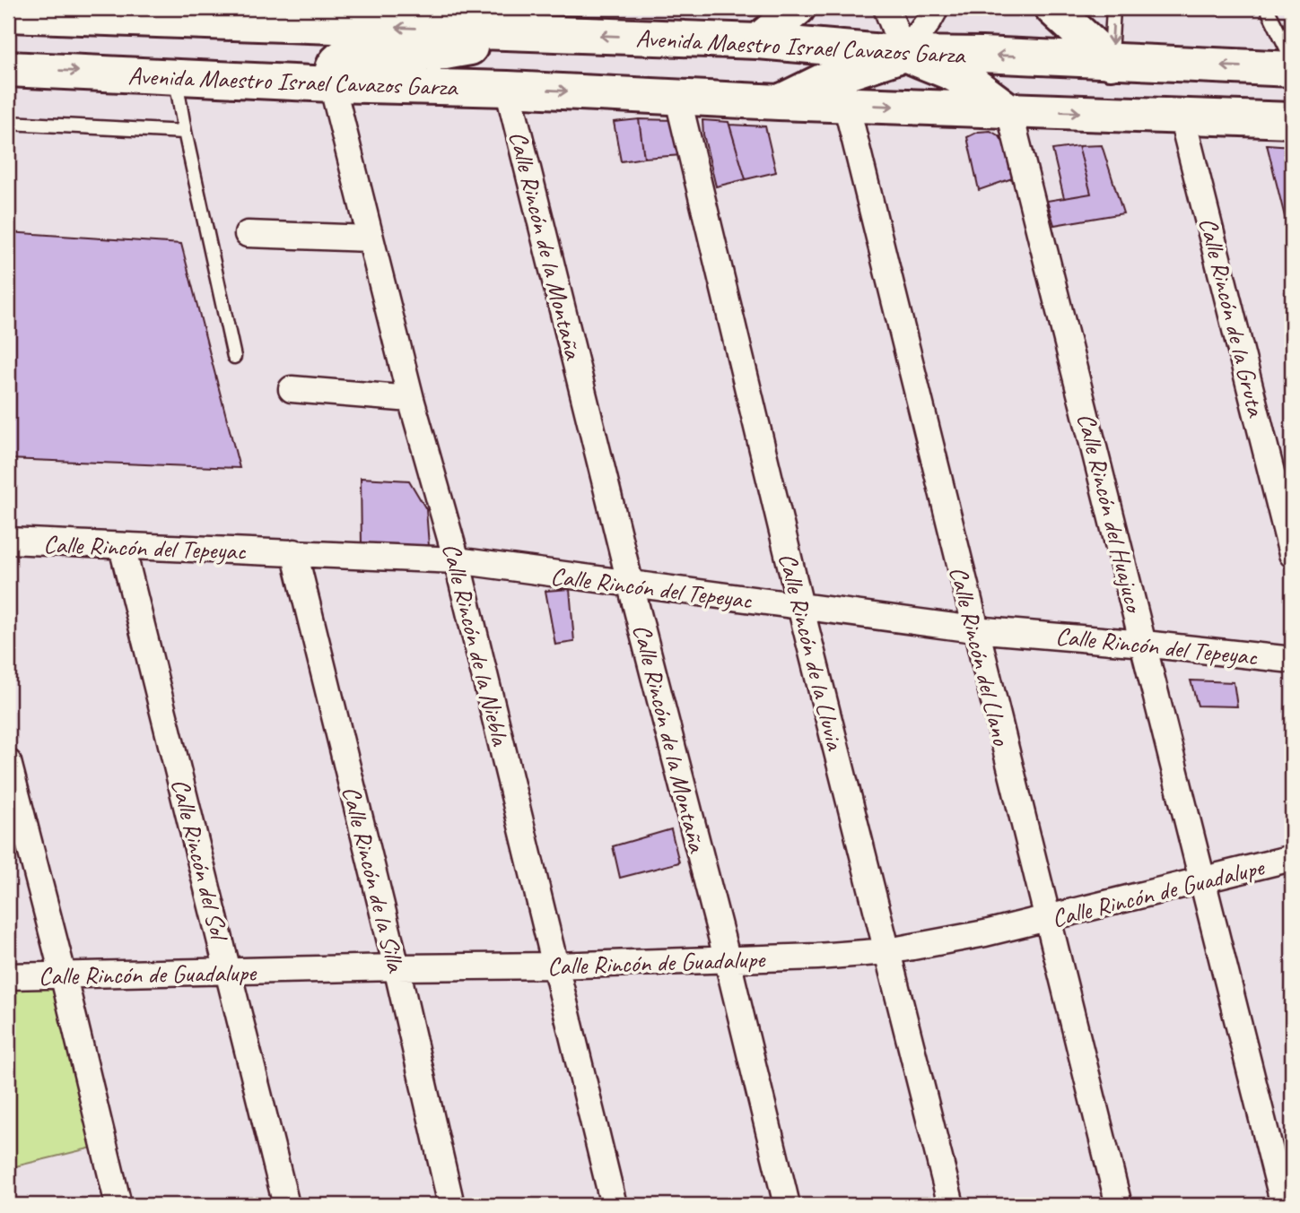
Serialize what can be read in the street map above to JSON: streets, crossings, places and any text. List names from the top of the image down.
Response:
{
  "streets": {
    "main road": ["Avenida Maestro Israel Cavazos Garza"],
    "street": [
      "Calle Rincón de la Montaña",
      "Calle Rincón de la Gruta",
      "Calle Rincón del Huajuco",
      "Calle Rincón del Tepeyac",
      "Calle Rincón de la Niebla",
      "Calle Rincón de la Lluvia",
      "Calle Rincón del Llano",
      "Calle Rincón del Sol",
      "Calle Rincón de la Silla",
      "Calle Rincón de Guadalupe"
    ]
  },
  "crossings": [
    ["Avenida Maestro Israel Cavazos Garza", "Calle Rincón de la Montaña"],
    ["Avenida Maestro Israel Cavazos Garza", "Calle Rincón de la Gruta"],
    ["Avenida Maestro Israel Cavazos Garza", "Calle Rincón del Huajuco"],
    ["Avenida Maestro Israel Cavazos Garza", "Calle Rincón de la Niebla"],
    ["Avenida Maestro Israel Cavazos Garza", "Calle Rincón de la Lluvia"],
    ["Avenida Maestro Israel Cavazos Garza", "Calle Rincón del Llano"],
    ["Calle Rincón de la Montaña", "Calle Rincón del Tepeyac"],
    ["Calle Rincón de la Montaña", "Calle Rincón de Guadalupe"],
    ["Calle Rincón del Huajuco", "Calle Rincón del Tepeyac"],
    ["Calle Rincón del Huajuco", "Calle Rincón de Guadalupe"],
    ["Calle Rincón del Tepeyac", "Calle Rincón de la Niebla"],
    ["Calle Rincón del Tepeyac", "Calle Rincón de la Lluvia"],
    ["Calle Rincón del Tepeyac", "Calle Rincón del Llano"],
    ["Calle Rincón del Tepeyac", "Calle Rincón del Sol"],
    ["Calle Rincón del Tepeyac", "Calle Rincón de la Silla"],
    ["Calle Rincón de la Niebla", "Calle Rincón de Guadalupe"],
    ["Calle Rincón de la Lluvia", "Calle Rincón de Guadalupe"],
    ["Calle Rincón del Llano", "Calle Rincón de Guadalupe"],
    ["Calle Rincón del Sol", "Calle Rincón de Guadalupe"],
    ["Calle Rincón de la Silla", "Calle Rincón de Guadalupe"]
  ]
}
